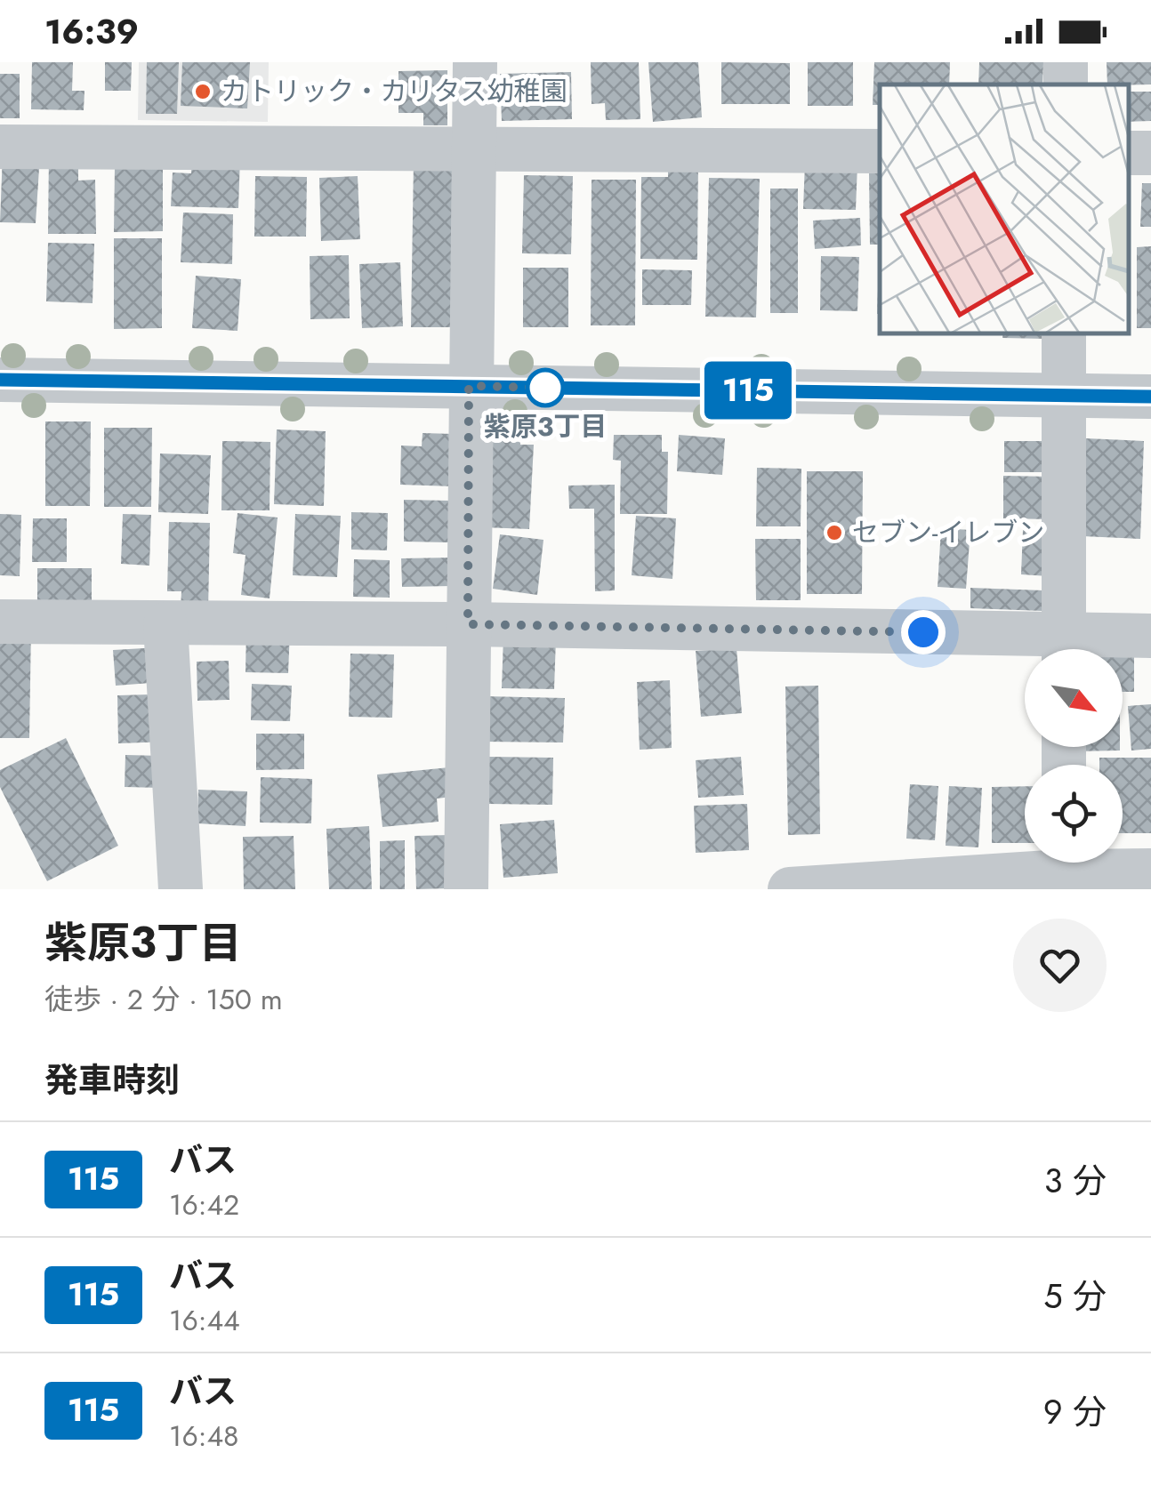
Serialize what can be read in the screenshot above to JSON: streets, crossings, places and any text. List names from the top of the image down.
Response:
{
  "places": ["カトリック・カリタス幼稚園", "紫原3丁目", "セブン-イレブン"],
  "lines": ["bus line 115"],
  "north": "bottom right",
  "page": {
    "status": "16:39",
    "on_map": "115",
    "heading": [
      ["紫原3丁目", "徒歩 · 2 分 · 150 m"],
      "発車時刻"
    ],
    "list": [
      {
        "mark": "115",
        "name": "バス",
        "note": "16:42",
        "value": "3 分"
      },
      {
        "mark": "115",
        "name": "バス",
        "note": "16:44",
        "value": "5 分"
      },
      {
        "mark": "115",
        "name": "バス",
        "note": "16:48",
        "value": "9 分"
      }
    ]
  }
}
